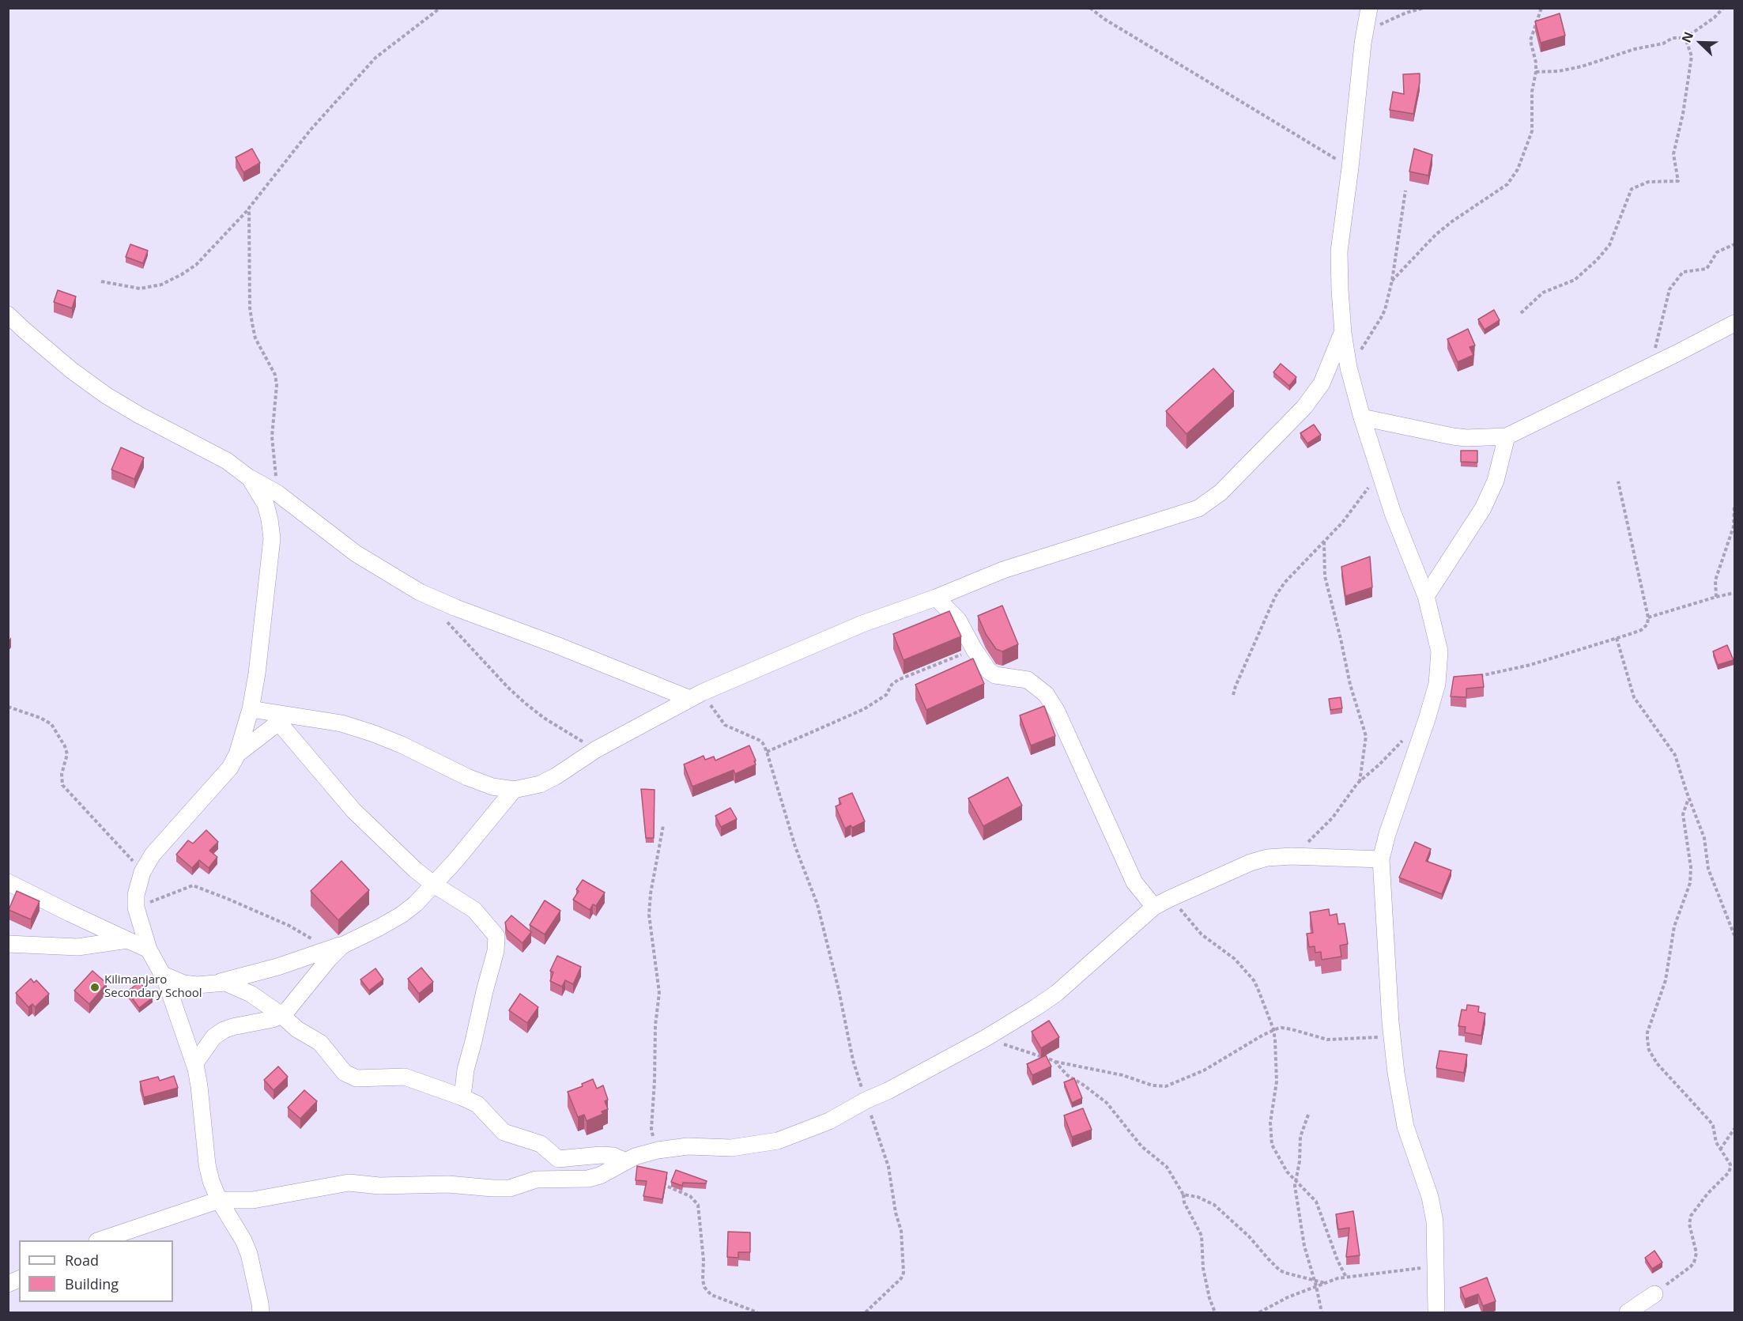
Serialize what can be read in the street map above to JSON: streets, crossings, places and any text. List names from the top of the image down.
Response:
{
  "places": ["Kilimanjaro Secondary School"],
  "legend": ["Road", "Building"],
  "north": "top left"
}
